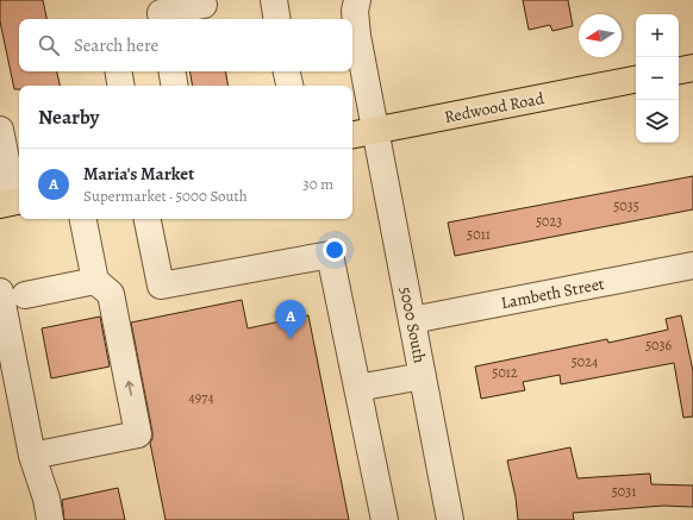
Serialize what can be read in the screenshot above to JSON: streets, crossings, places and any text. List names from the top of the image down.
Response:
{
  "streets": {
    "main road": ["Redwood Road"],
    "street": ["Lambeth Street", "5000 South"]
  },
  "crossings": [
    ["Redwood Road", "5000 South"],
    ["Lambeth Street", "5000 South"]
  ],
  "house_numbers": [
    "5035",
    "5023",
    "5011",
    "5036",
    "5024",
    "5012",
    "4974",
    "5031"
  ],
  "north": "left",
  "page": {
    "map_buttons": ["+", "−"],
    "search": "Search here",
    "heading": "Nearby",
    "list": [
      {
        "mark": "A",
        "name": "Maria's Market",
        "note": "Supermarket · 5000 South",
        "value": "30 m"
      }
    ],
    "pins": "A"
  }
}
